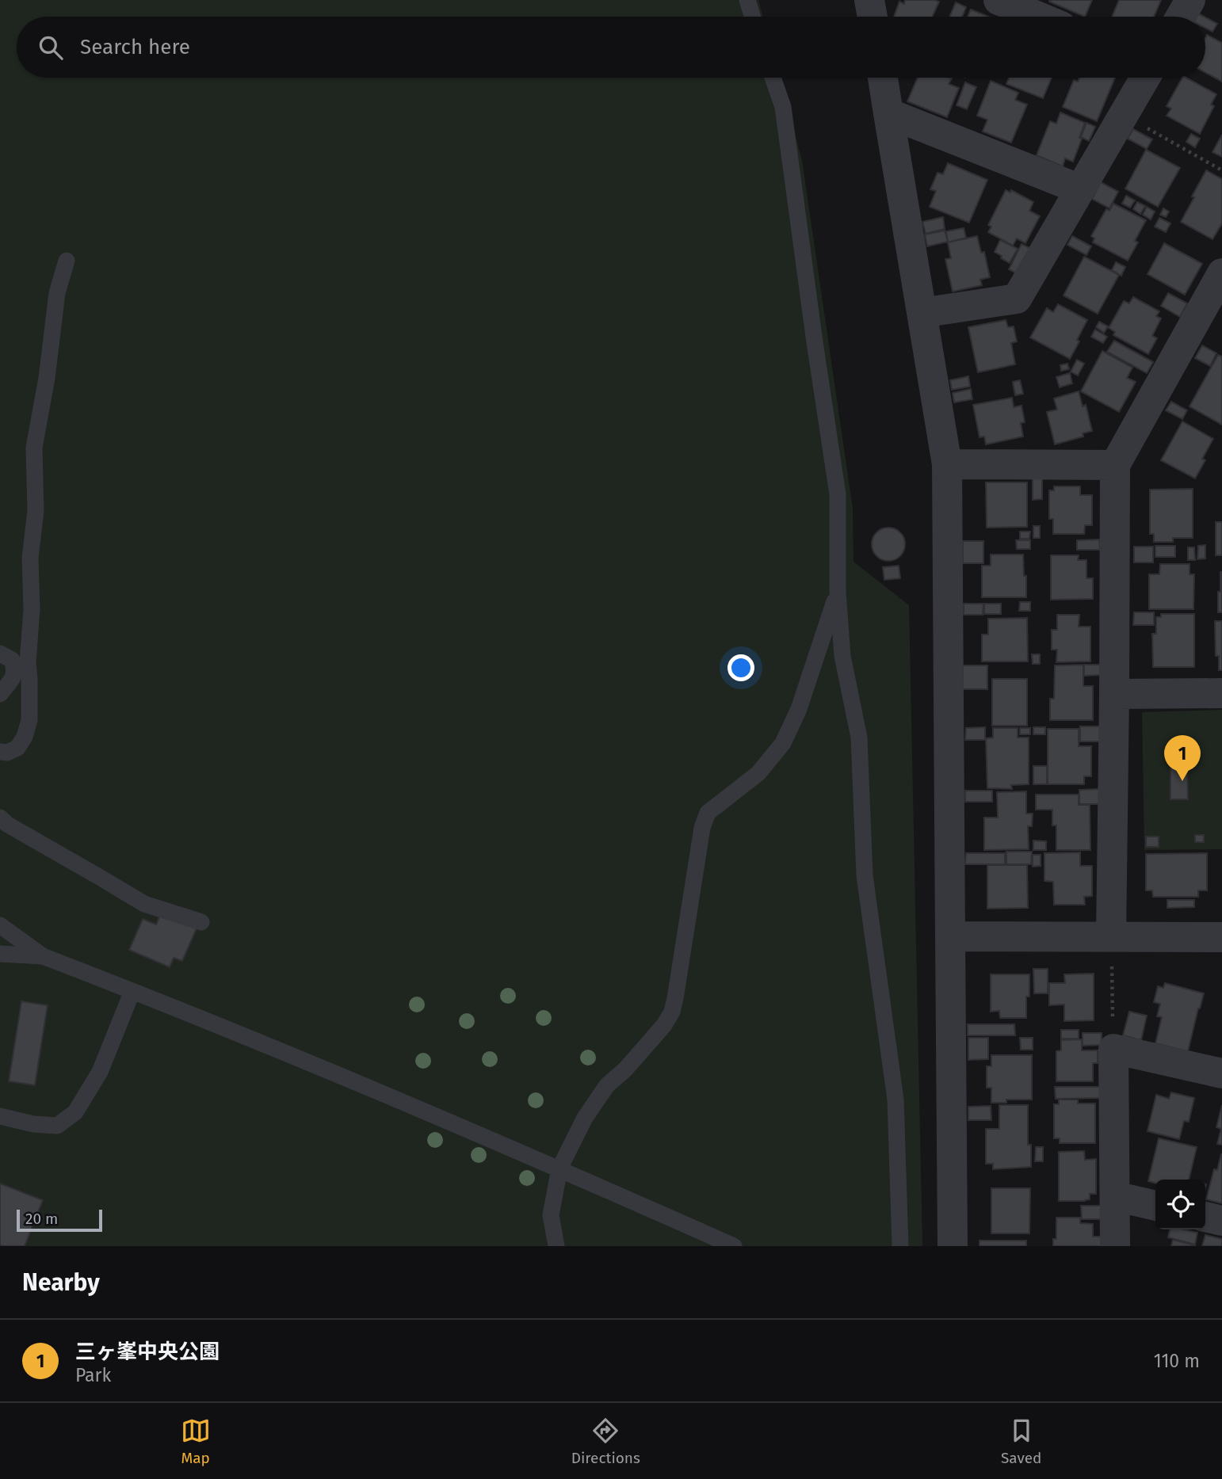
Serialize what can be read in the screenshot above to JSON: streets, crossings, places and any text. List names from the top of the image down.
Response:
{
  "scale_bar": "20 m",
  "page": {
    "search": "Search here",
    "pins": "1",
    "scale": "20 m",
    "heading": "Nearby",
    "list": [
      {
        "mark": "1",
        "name": "三ヶ峯中央公園",
        "note": "Park",
        "value": "110 m"
      }
    ],
    "nav": ["Map", "Directions", "Saved"]
  }
}
